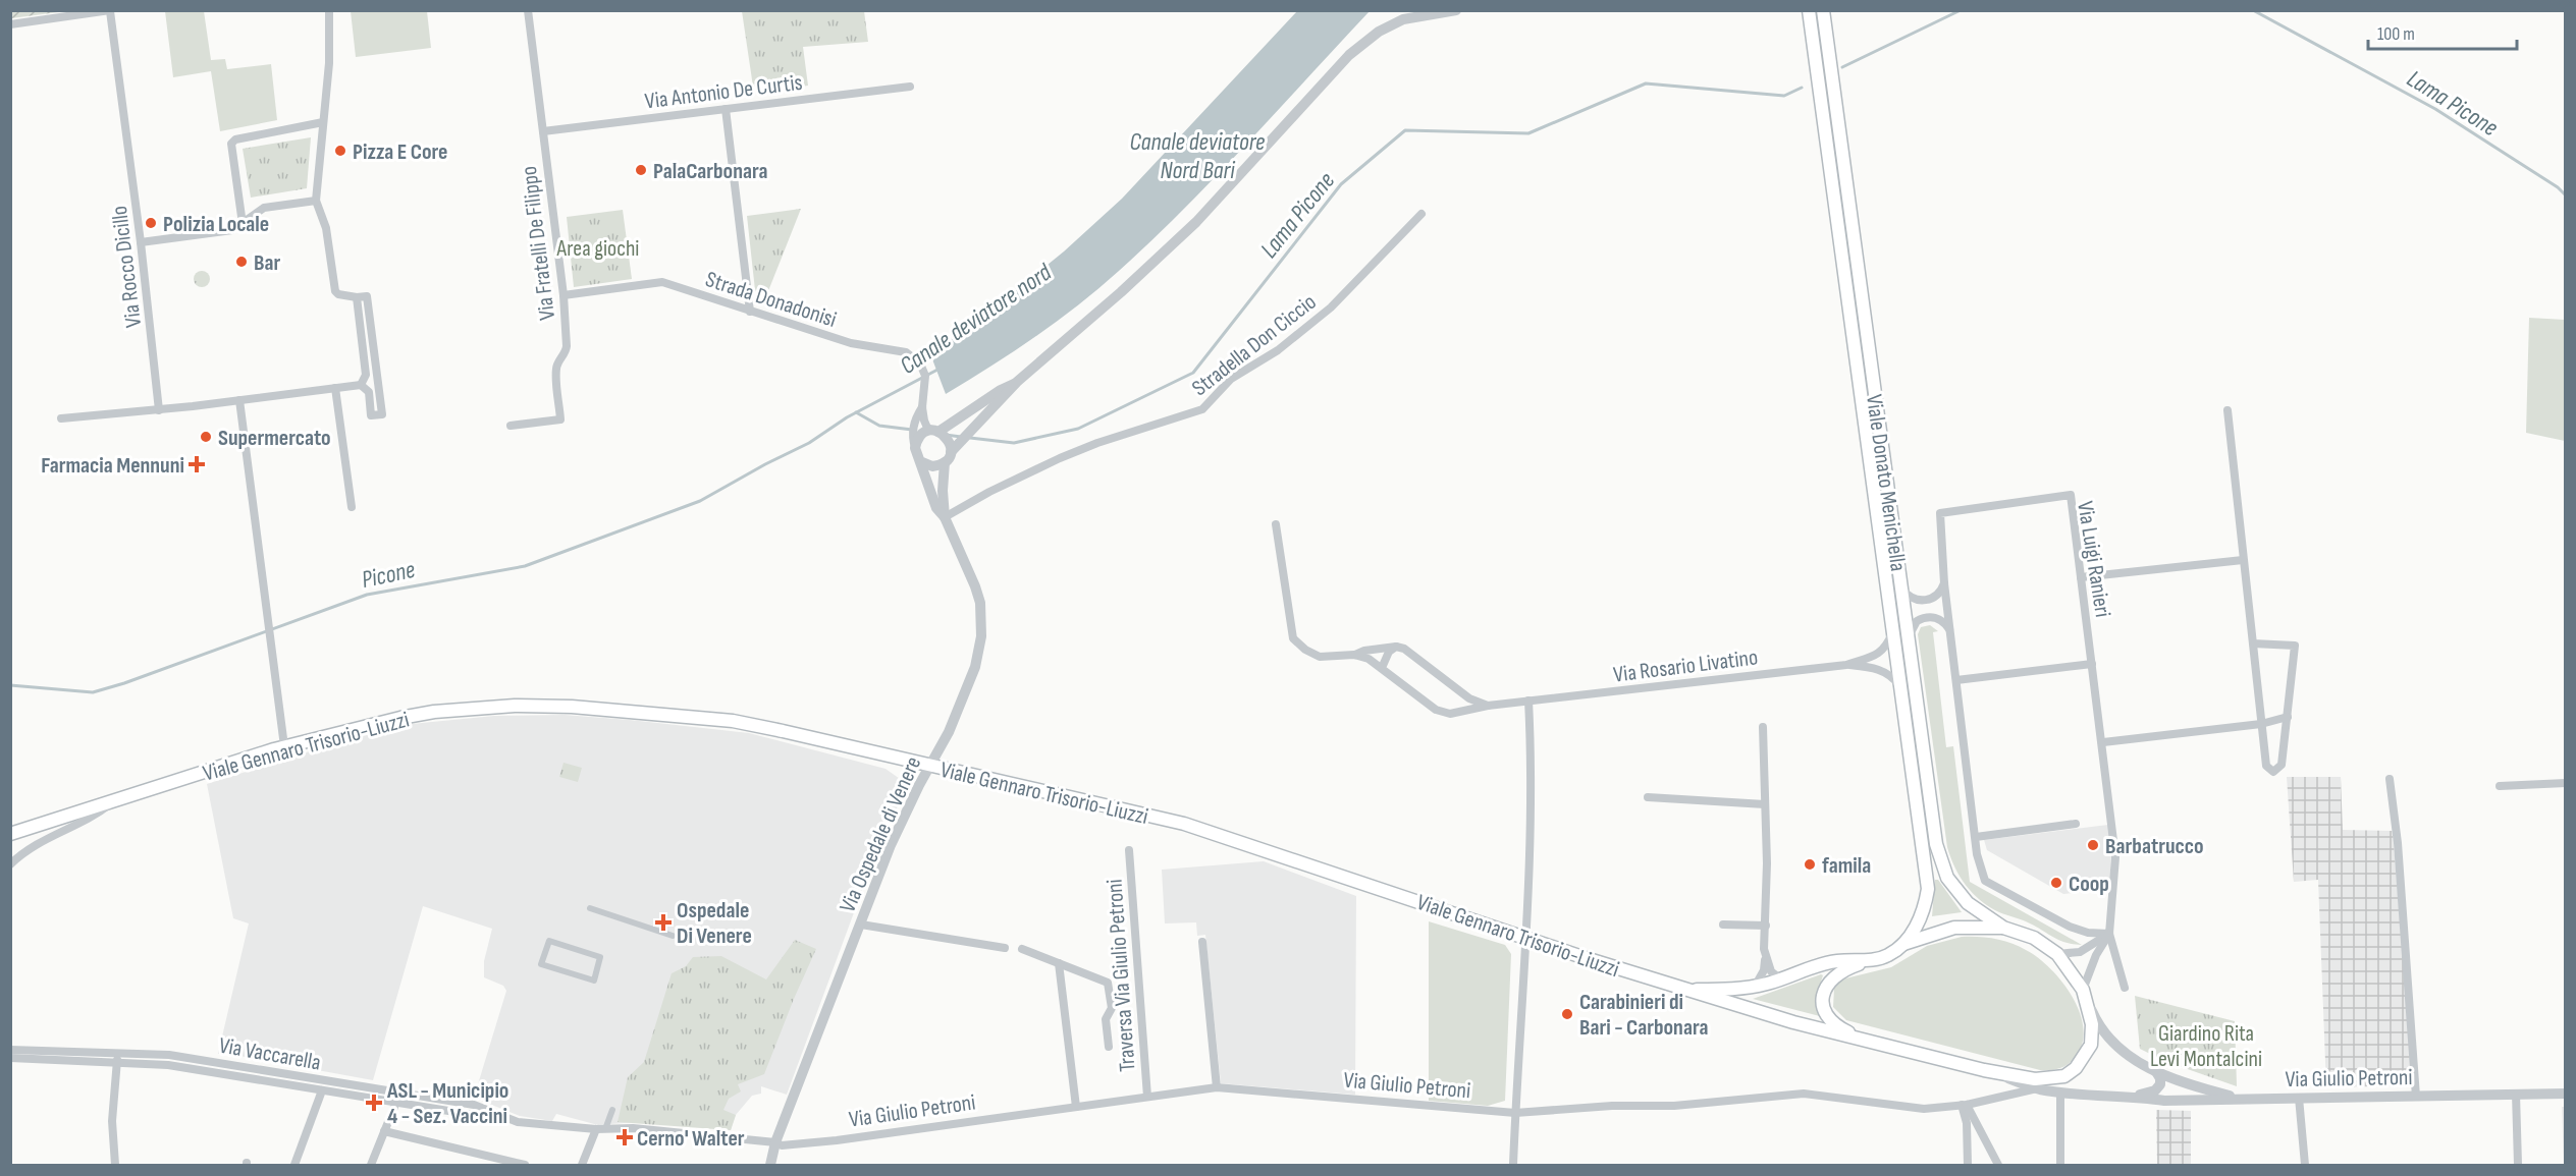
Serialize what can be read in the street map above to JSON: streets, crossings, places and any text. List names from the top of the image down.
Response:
{
  "streets": {
    "main road": ["Viale Donato Menichella", "Viale Gennaro Trisorio-Liuzzi"],
    "street": [
      "Via Antonio De Curtis",
      "Via Fratelli De Filippo",
      "Via Rocco Dicillo",
      "Strada Donadonisi",
      "Stradella Don Ciccio",
      "Via Luigi Ranieri",
      "Via Rosario Livatino",
      "Via Ospedale di Venere",
      "Traversa Via Giulio Petroni",
      "Via Vaccarella",
      "Via Giulio Petroni"
    ]
  },
  "crossings": [
    ["Via Antonio De Curtis", "Via Fratelli De Filippo"],
    ["Via Fratelli De Filippo", "Strada Donadonisi"],
    ["Strada Donadonisi", "Via Ospedale di Venere"],
    ["Stradella Don Ciccio", "Via Ospedale di Venere"],
    ["Viale Donato Menichella", "Viale Gennaro Trisorio-Liuzzi"],
    ["Viale Donato Menichella", "Via Giulio Petroni"],
    ["Viale Gennaro Trisorio-Liuzzi", "Via Ospedale di Venere"],
    ["Viale Gennaro Trisorio-Liuzzi", "Via Giulio Petroni"],
    ["Via Ospedale di Venere", "Via Vaccarella"],
    ["Via Ospedale di Venere", "Via Giulio Petroni"],
    ["Traversa Via Giulio Petroni", "Via Giulio Petroni"],
    ["Via Vaccarella", "Via Giulio Petroni"]
  ],
  "water": [
    "Lama Picone",
    "Canale deviatore Nord Bari",
    "Canale deviatore nord",
    "Picone"
  ],
  "parks": ["Area giochi", "Giardino Rita Levi Montalcini"],
  "places": {
    "other": [
      "Pizza E Core",
      "PalaCarbonara",
      "Polizia Locale",
      "Bar",
      "Supermercato",
      "Barbatrucco",
      "famila",
      "Coop",
      "Carabinieri di Bari - Carbonara"
    ],
    "health": [
      "Farmacia Mennuni",
      "Ospedale Di Venere",
      "ASL - Municipio 4 - Sez. Vaccini",
      "Cerno' Walter"
    ]
  },
  "scale_bar": "100 m"
}
